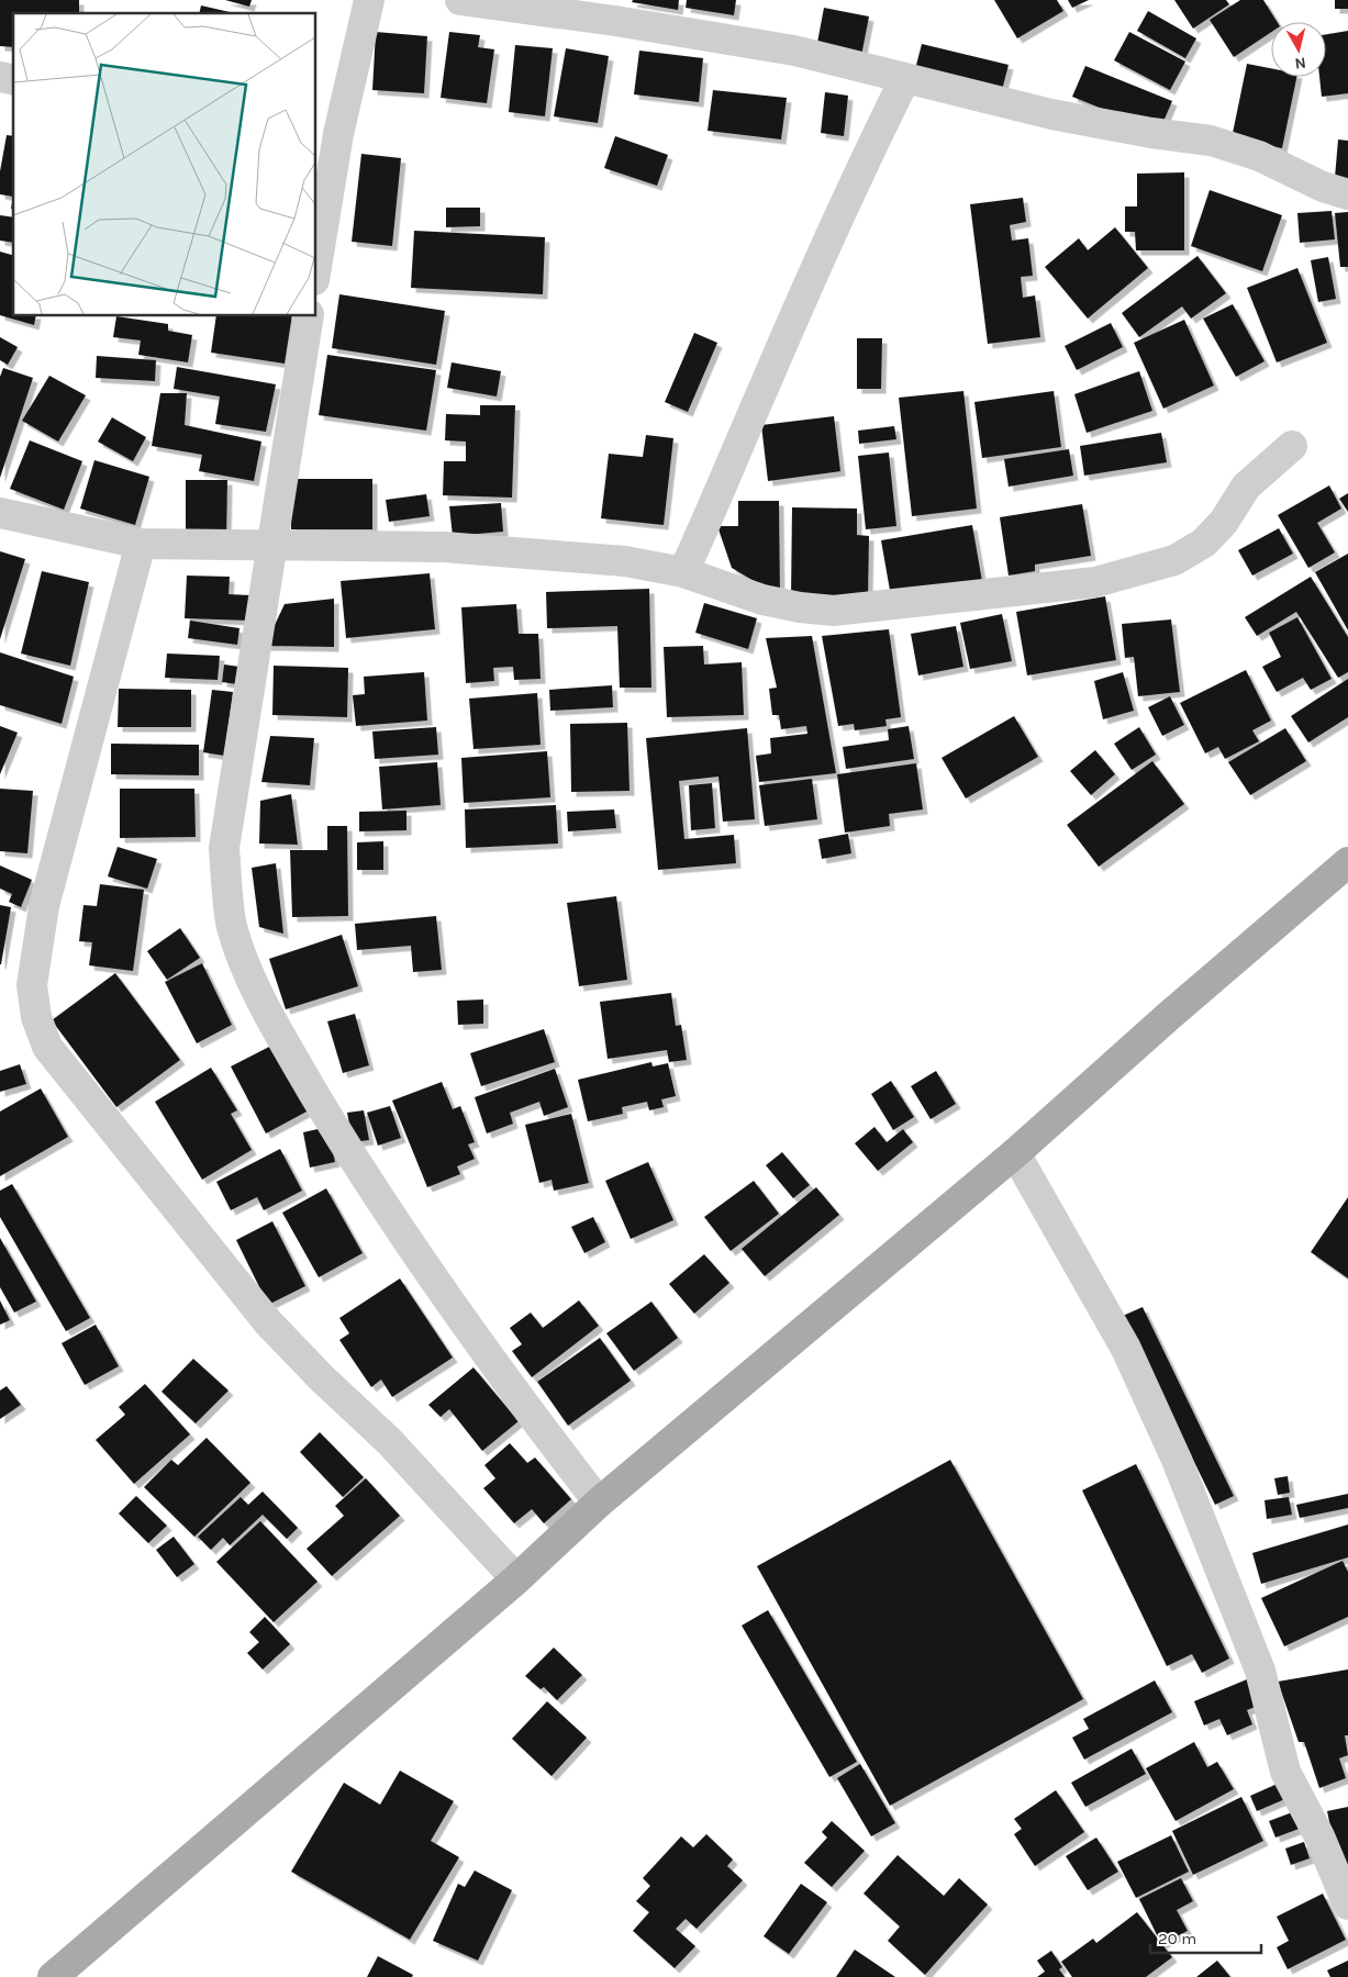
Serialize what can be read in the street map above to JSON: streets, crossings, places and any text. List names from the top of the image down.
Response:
{
  "scale_bar": "20 m",
  "north": "bottom"
}
